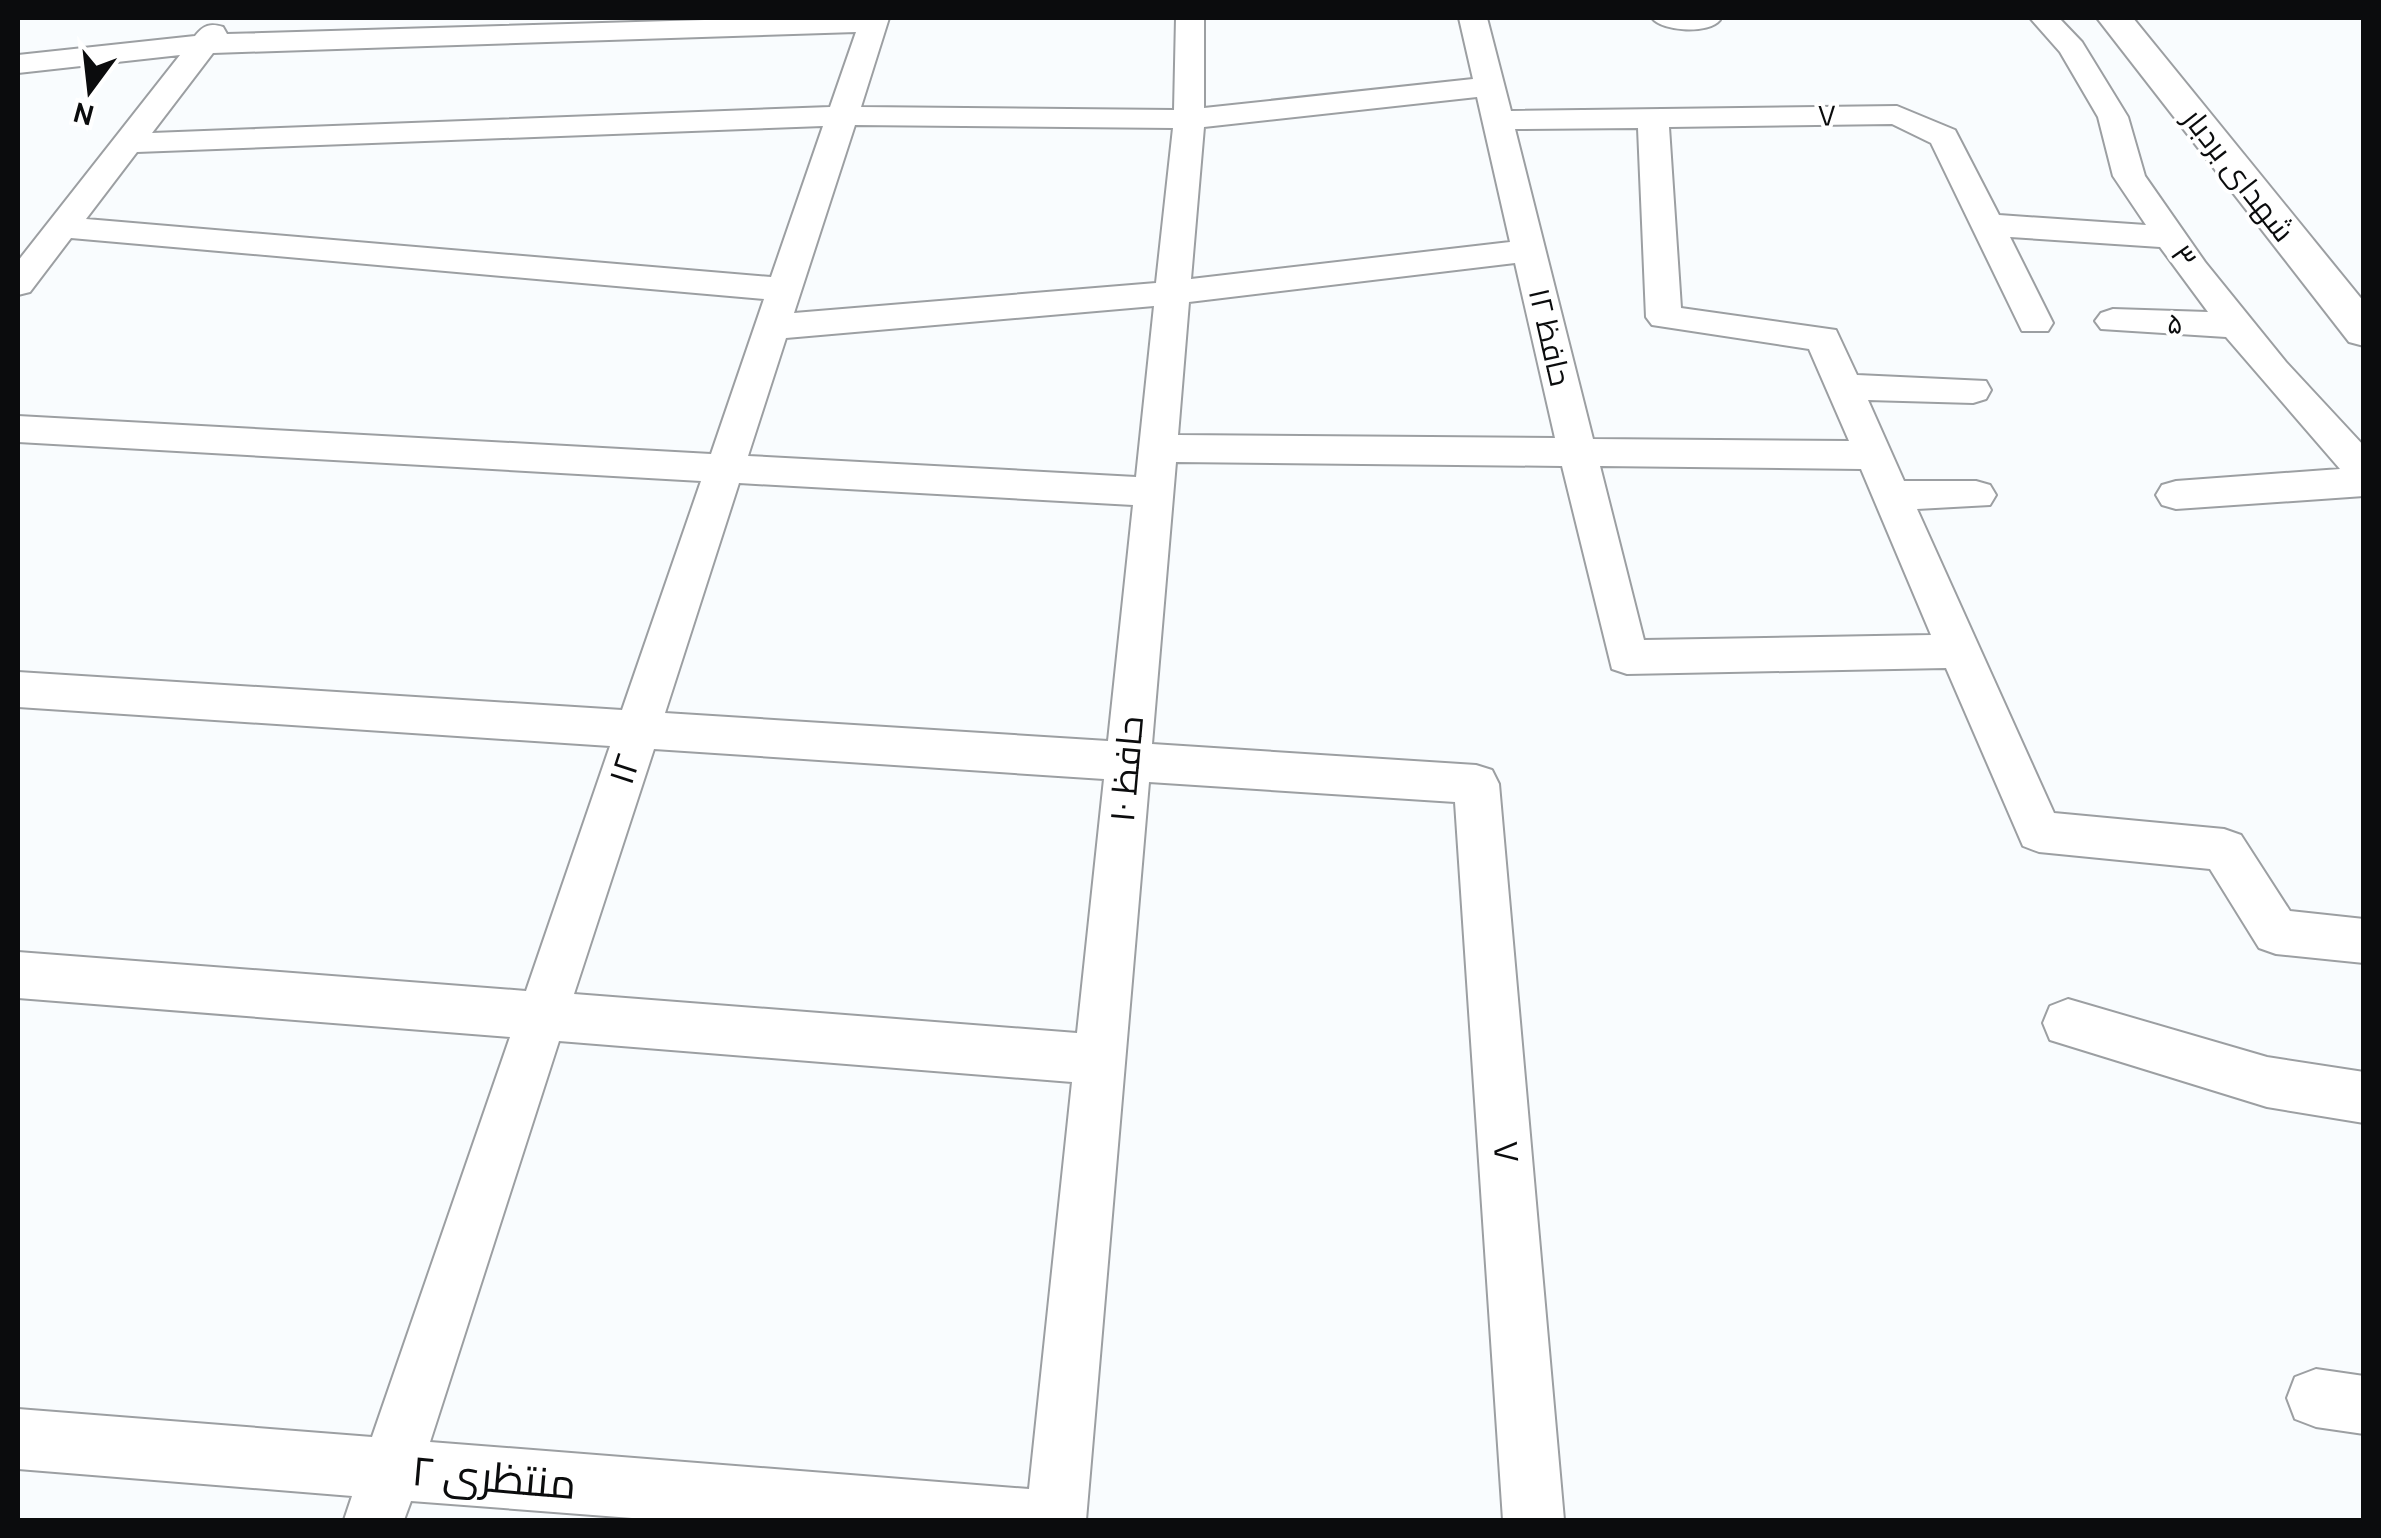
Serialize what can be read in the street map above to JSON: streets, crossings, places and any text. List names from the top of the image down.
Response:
{
  "streets": {
    "street": [
      "۷",
      "شهدای بردبار",
      "۳",
      "۵",
      "حافظ ۱۲",
      "۱۲",
      "حافظ ۱۰",
      "۸",
      "منتظری ۲"
    ]
  },
  "crossings": [
    ["۷", "حافظ ۱۲"],
    ["۷", "۱۲"],
    ["۷", "حافظ ۱۰"],
    ["۳", "۵"],
    ["۱۲", "منتظری ۲"],
    ["حافظ ۱۰", "۸"]
  ],
  "north": "bottom"
}
